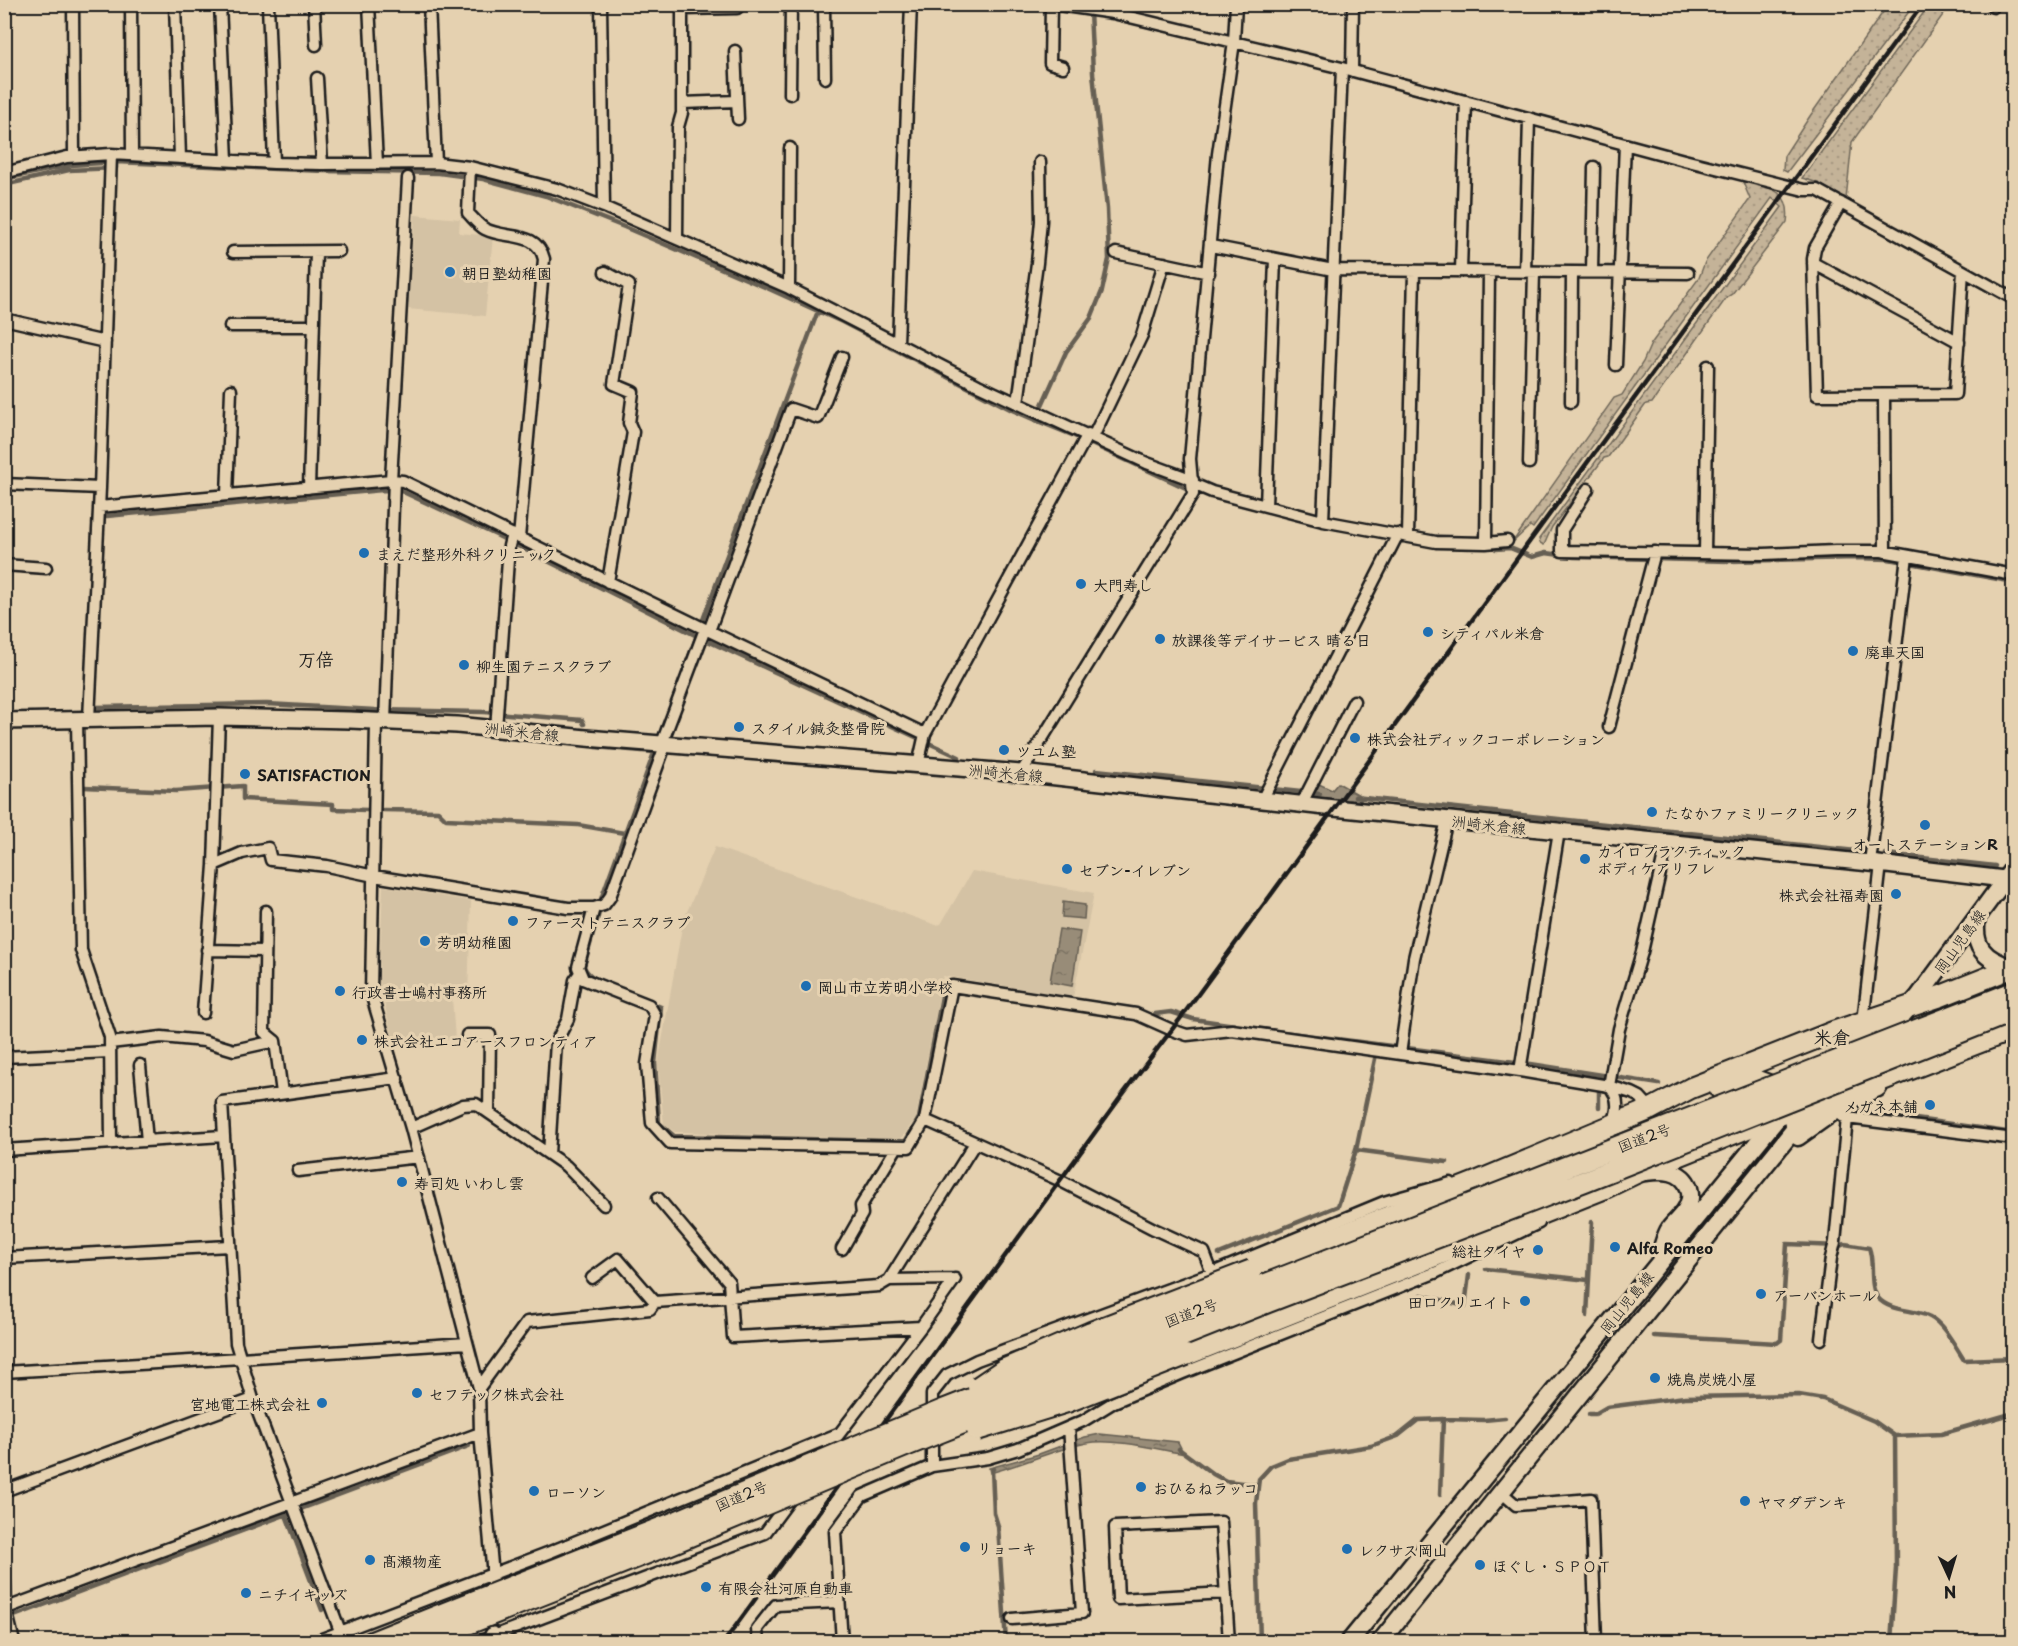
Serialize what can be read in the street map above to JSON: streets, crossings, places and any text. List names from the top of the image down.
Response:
{
  "streets": {
    "highway": ["国道2号"],
    "main road": ["洲崎米倉線", "岡山児島線"]
  },
  "crossings": [
    ["洲崎米倉線", "岡山児島線"]
  ],
  "districts": ["万倍", "米倉"],
  "places": [
    "朝日塾幼稚園",
    "まえだ整形外科クリニック",
    "大門寿し",
    "シティパル米倉",
    "放課後等デイサービス 晴る日",
    "廃車天国",
    "柳生園テニスクラブ",
    "スタイル鍼灸整骨院",
    "株式会社ディックコーポレーション",
    "ツユム塾",
    "SATISFACTION",
    "たなかファミリークリニック",
    "オートステーションR",
    "カイロプラクティック ボディケアリフレ",
    "セブン-イレブン",
    "株式会社福寿園",
    "ファーストテニスクラブ",
    "芳明幼稚園",
    "岡山市立芳明小学校",
    "行政書士嶋村事務所",
    "株式会社エコアースフロンティア",
    "メガネ本舗",
    "寿司処 いわし雲",
    "Alfa Romeo",
    "総社タイヤ",
    "アーバンホール",
    "田口クリエイト",
    "焼鳥炭焼小屋",
    "セフテック株式会社",
    "宮地電工株式会社",
    "おひるねラッコ",
    "ローソン",
    "ヤマダデンキ",
    "リョーキ",
    "レクサス岡山",
    "髙瀬物産",
    "ほぐし・ＳＰＯＴ",
    "有限会社河原自動車",
    "ニチイキッズ"
  ],
  "north": "bottom"
}
